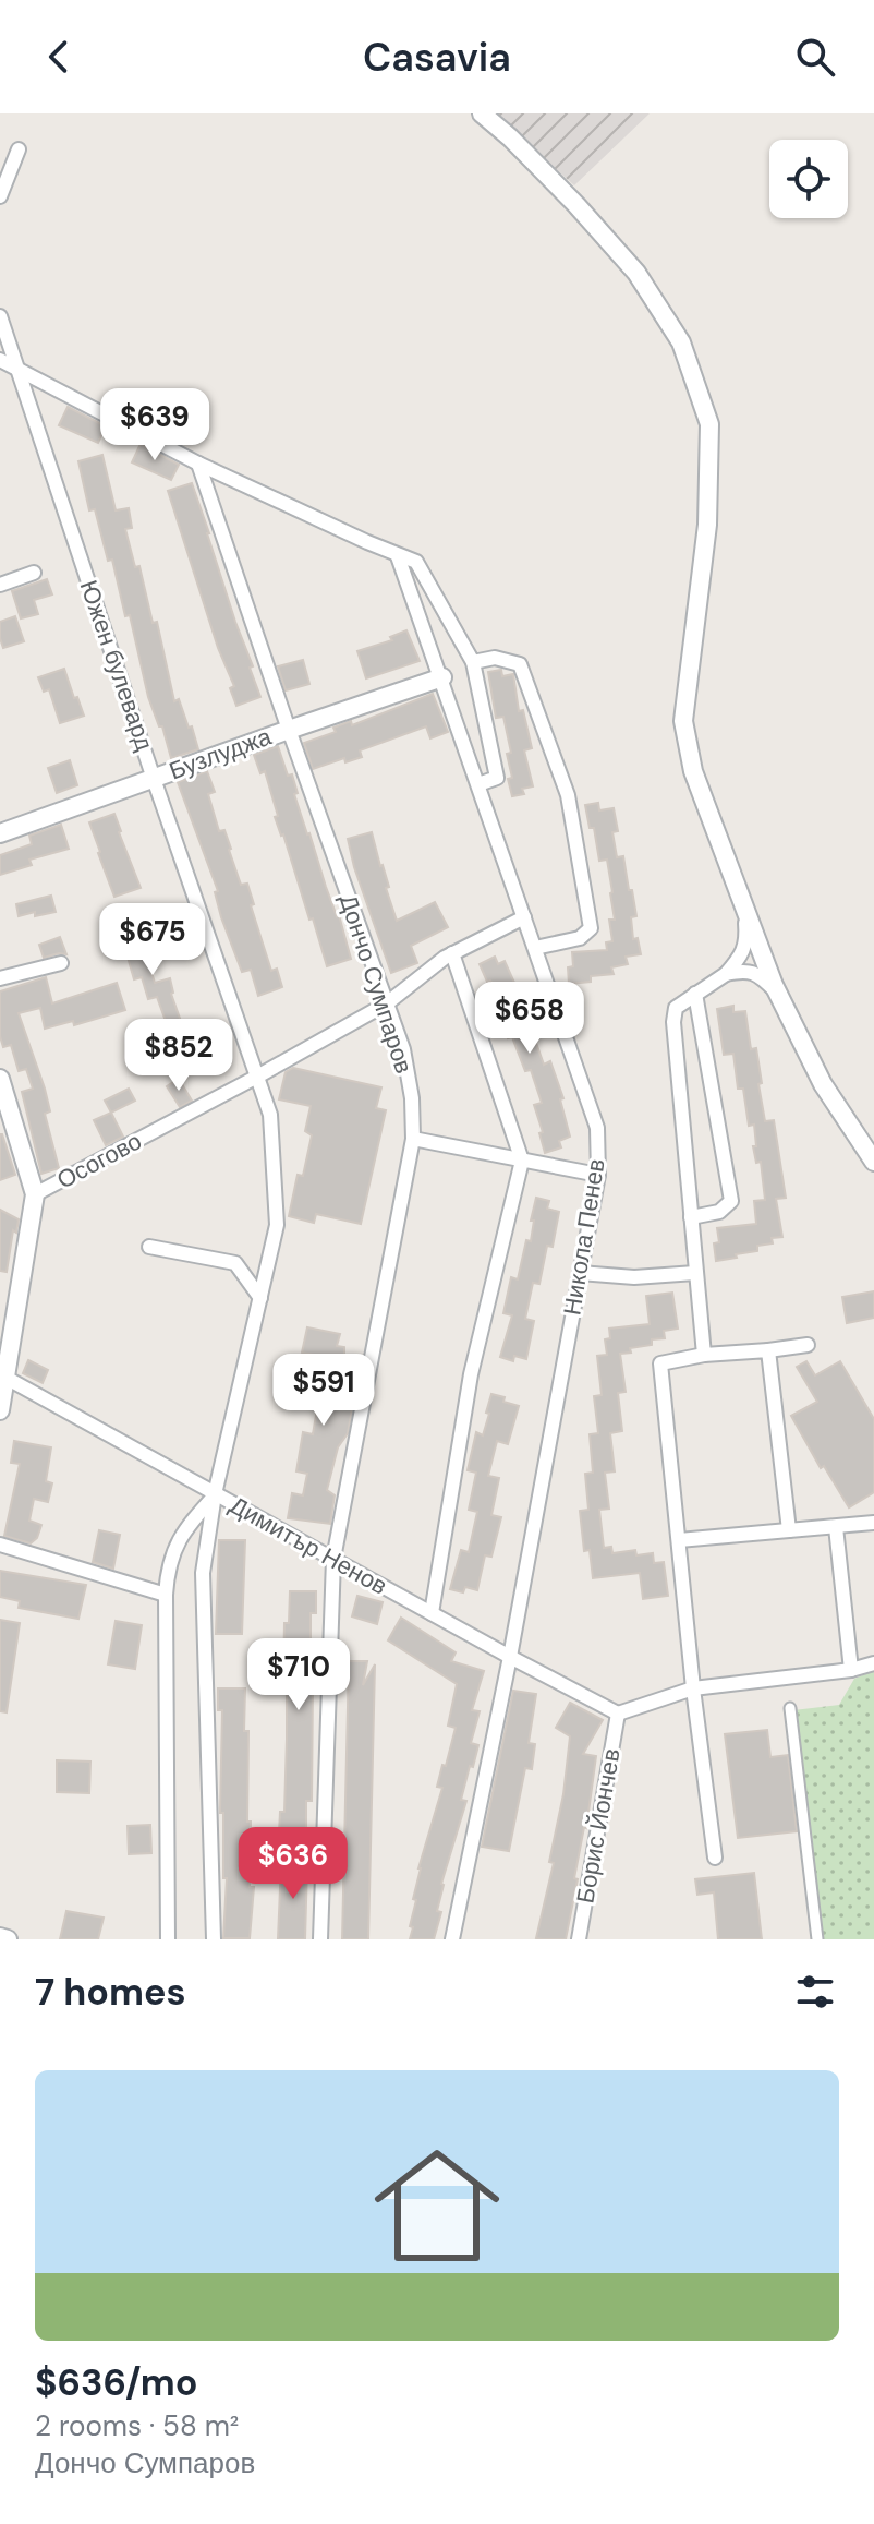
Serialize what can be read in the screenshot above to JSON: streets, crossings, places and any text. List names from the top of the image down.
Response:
{
  "streets": {
    "street": [
      "Южен булевард",
      "Бузлуджа",
      "Дончо Сумпаров",
      "Осогово",
      "Никола Пенев",
      "Димитър Ненов",
      "Борис Йончев"
    ]
  },
  "crossings": [
    ["Южен булевард", "Бузлуджа"],
    ["Южен булевард", "Осогово"],
    ["Южен булевард", "Димитър Ненов"],
    ["Бузлуджа", "Дончо Сумпаров"],
    ["Бузлуджа", "Никола Пенев"],
    ["Дончо Сумпаров", "Осогово"],
    ["Дончо Сумпаров", "Димитър Ненов"],
    ["Осогово", "Никола Пенев"],
    ["Никола Пенев", "Димитър Ненов"],
    ["Димитър Ненов", "Борис Йончев"]
  ],
  "page": {
    "header": "Casavia",
    "price": [
      "$639",
      "$675",
      "$658",
      "$852",
      "$591",
      "$710",
      "$636"
    ],
    "heading": "7 homes",
    "list": [
      {
        "name": "$636/mo",
        "note": "2 rooms · 58 m² · Дончо Сумпаров"
      }
    ]
  }
}
